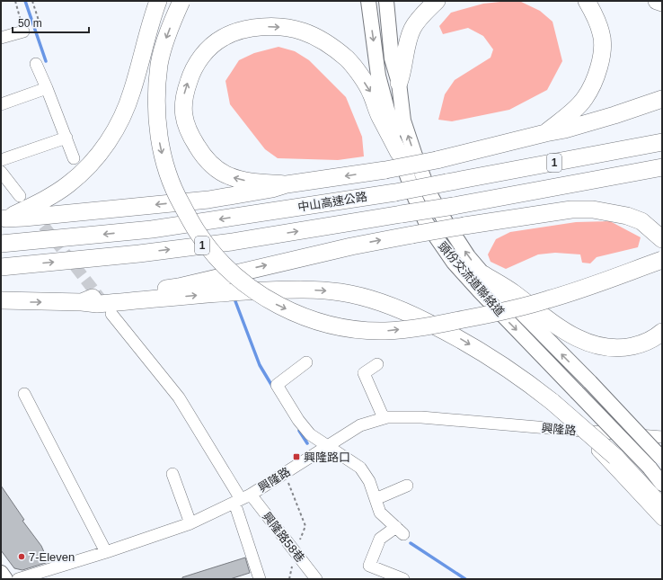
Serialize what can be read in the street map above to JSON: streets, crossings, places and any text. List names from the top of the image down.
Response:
{
  "streets": {
    "highway": ["1", "中山高速公路"],
    "main road": ["頭份交流道聯絡道"],
    "street": ["興隆路", "興隆路58巷"]
  },
  "crossings": [
    ["興隆路", "興隆路58巷"]
  ],
  "places": {
    "transit": ["興隆路口"],
    "other": ["7-Eleven"]
  },
  "scale_bar": "50 m"
}
